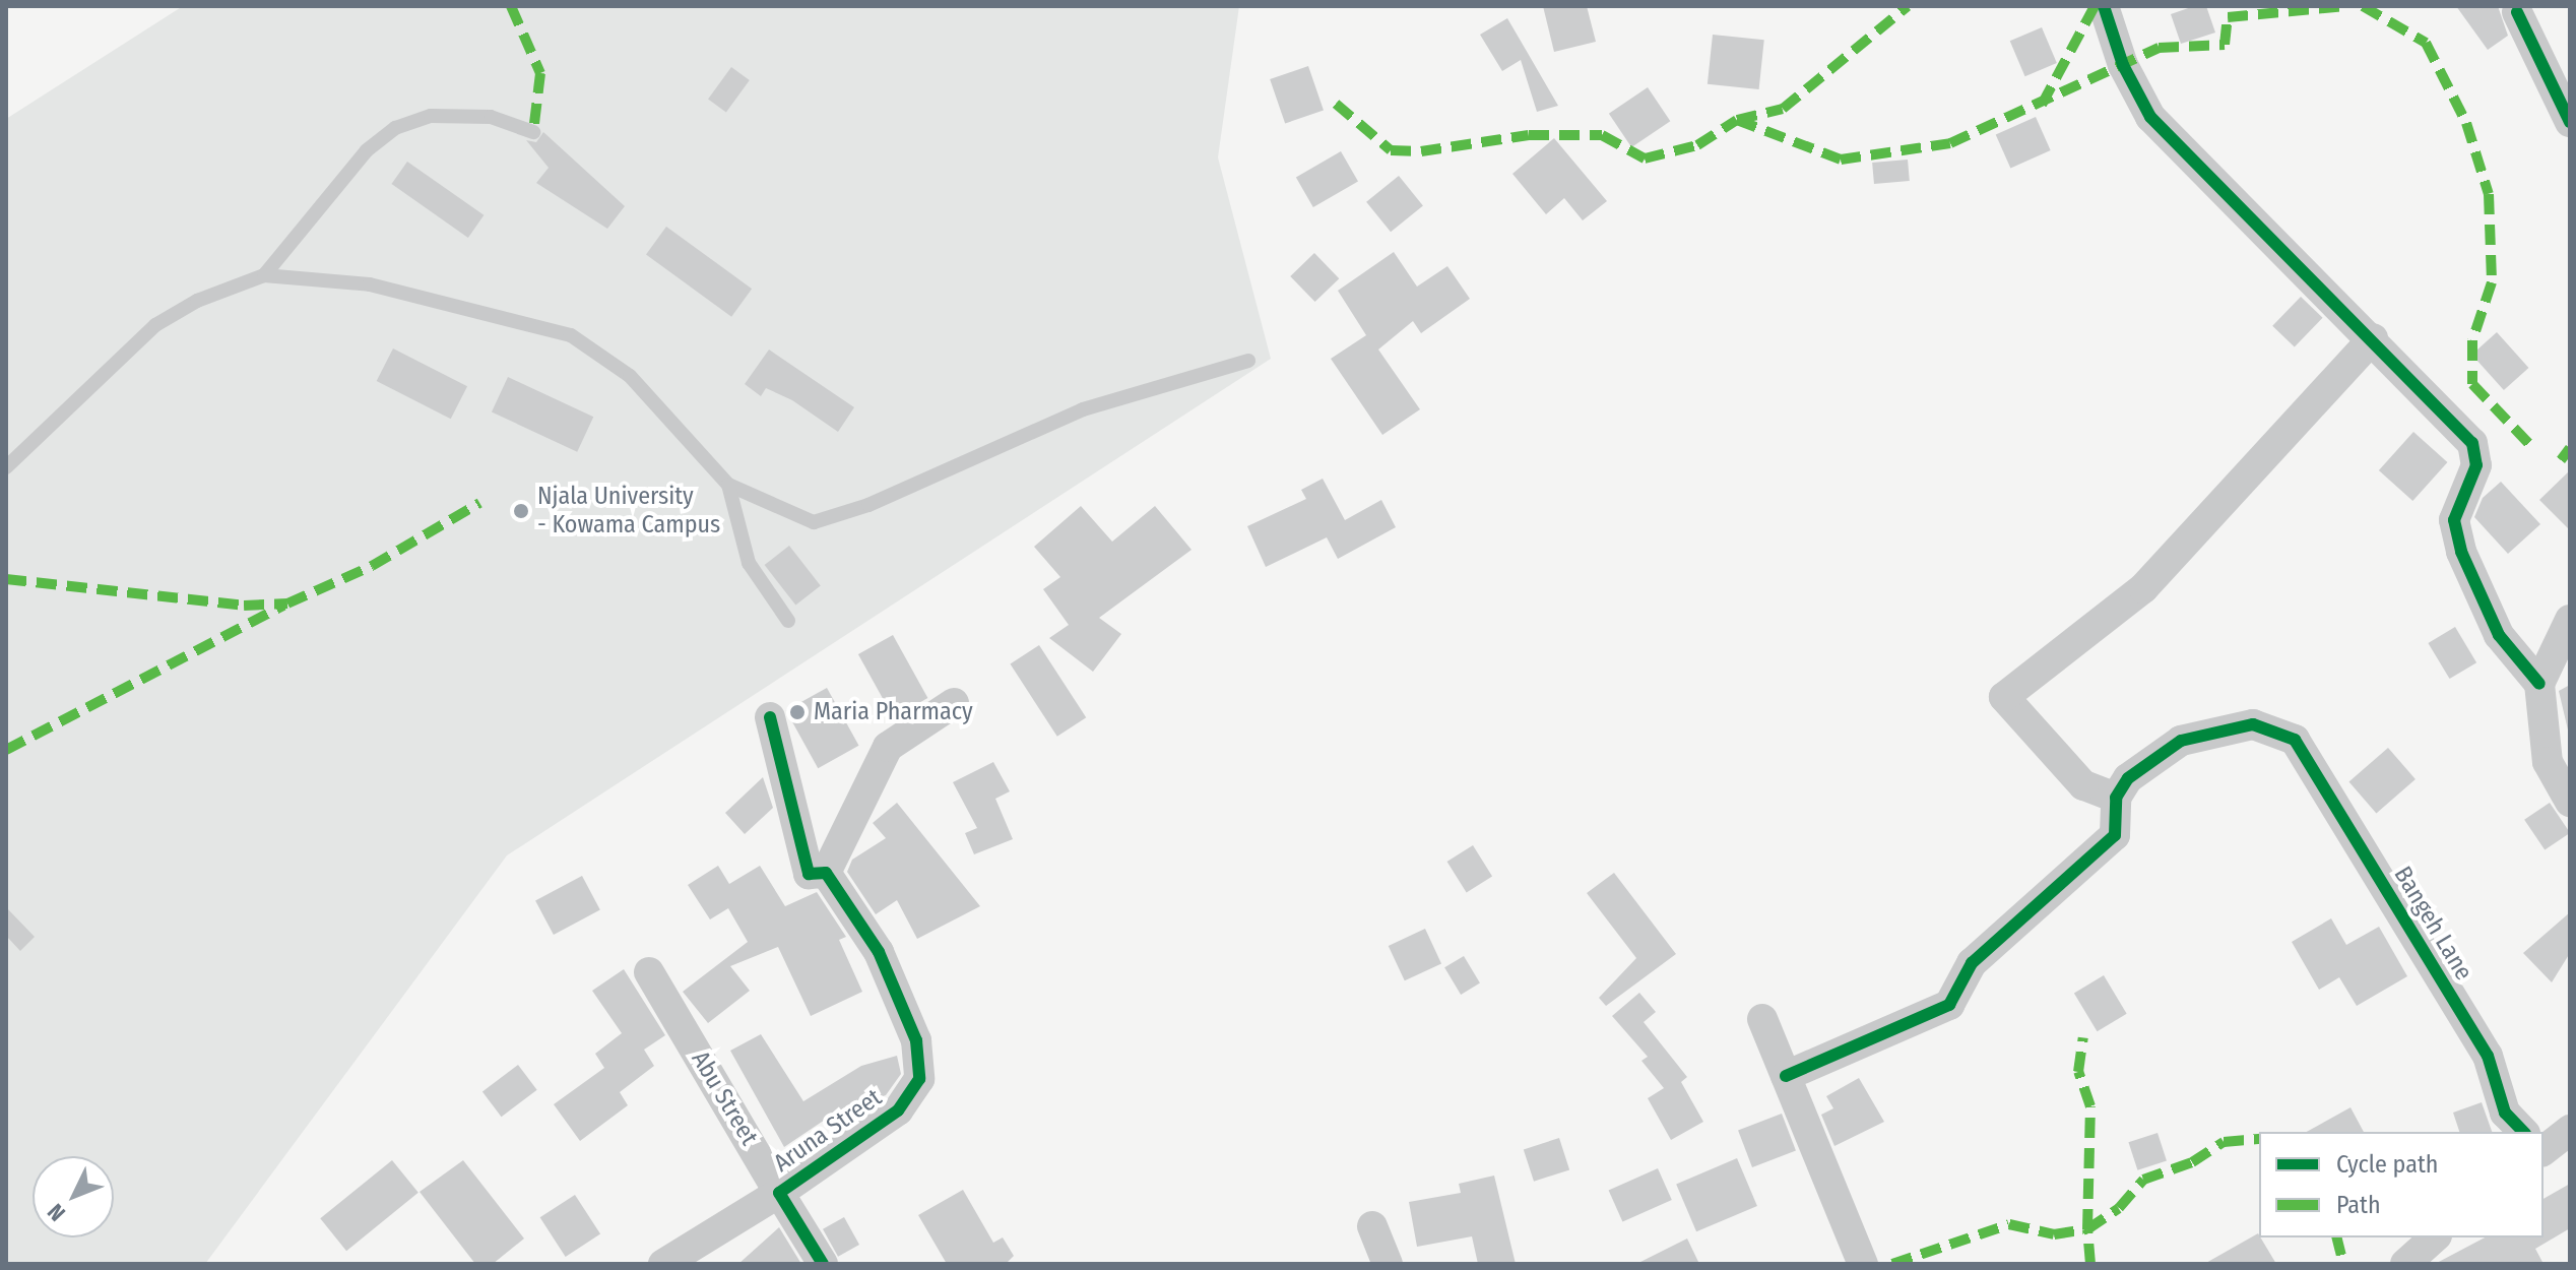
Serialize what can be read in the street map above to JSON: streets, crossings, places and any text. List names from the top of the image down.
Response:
{
  "streets": {
    "street": ["Bangeh Lane", "Abu Street", "Aruna Street"]
  },
  "crossings": [
    ["Abu Street", "Aruna Street"]
  ],
  "places": ["Njala University - Kowama Campus", "Maria Pharmacy"],
  "legend": ["Cycle path", "Path"],
  "north": "bottom left"
}
